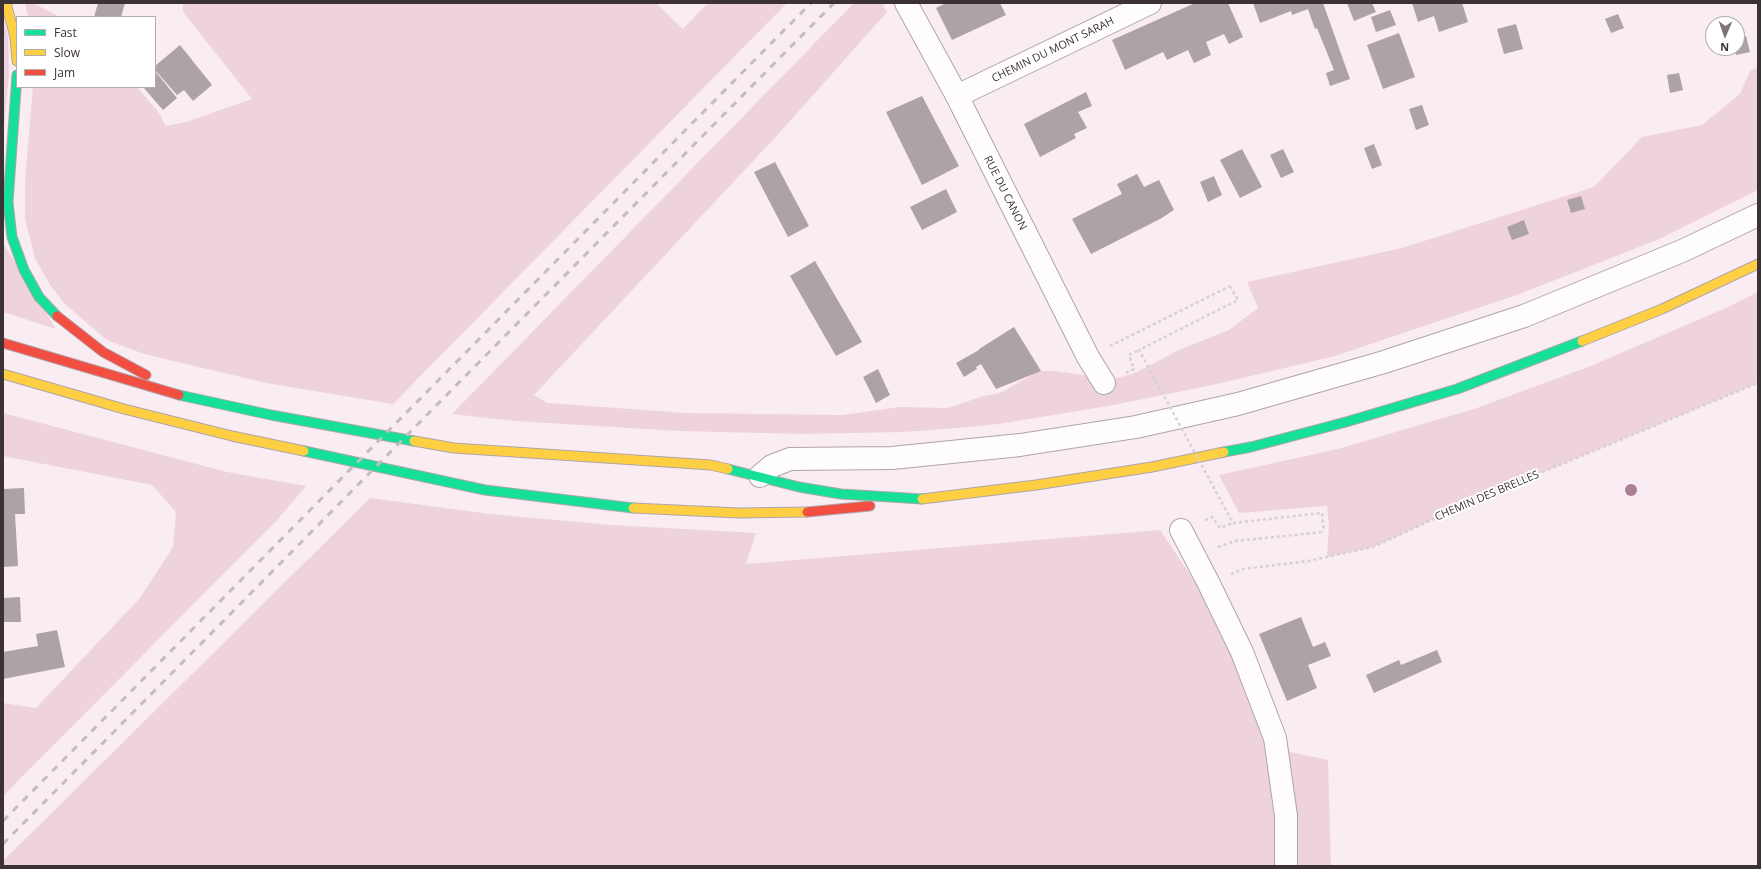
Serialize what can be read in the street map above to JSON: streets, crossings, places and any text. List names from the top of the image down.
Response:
{
  "streets": {
    "street": ["CHEMIN DU MONT SARAH", "RUE DU CANON"],
    "path": ["CHEMIN DES BRELLES"]
  },
  "crossings": [
    ["CHEMIN DU MONT SARAH", "RUE DU CANON"]
  ],
  "legend": ["Fast", "Slow", "Jam"],
  "north": "bottom"
}
